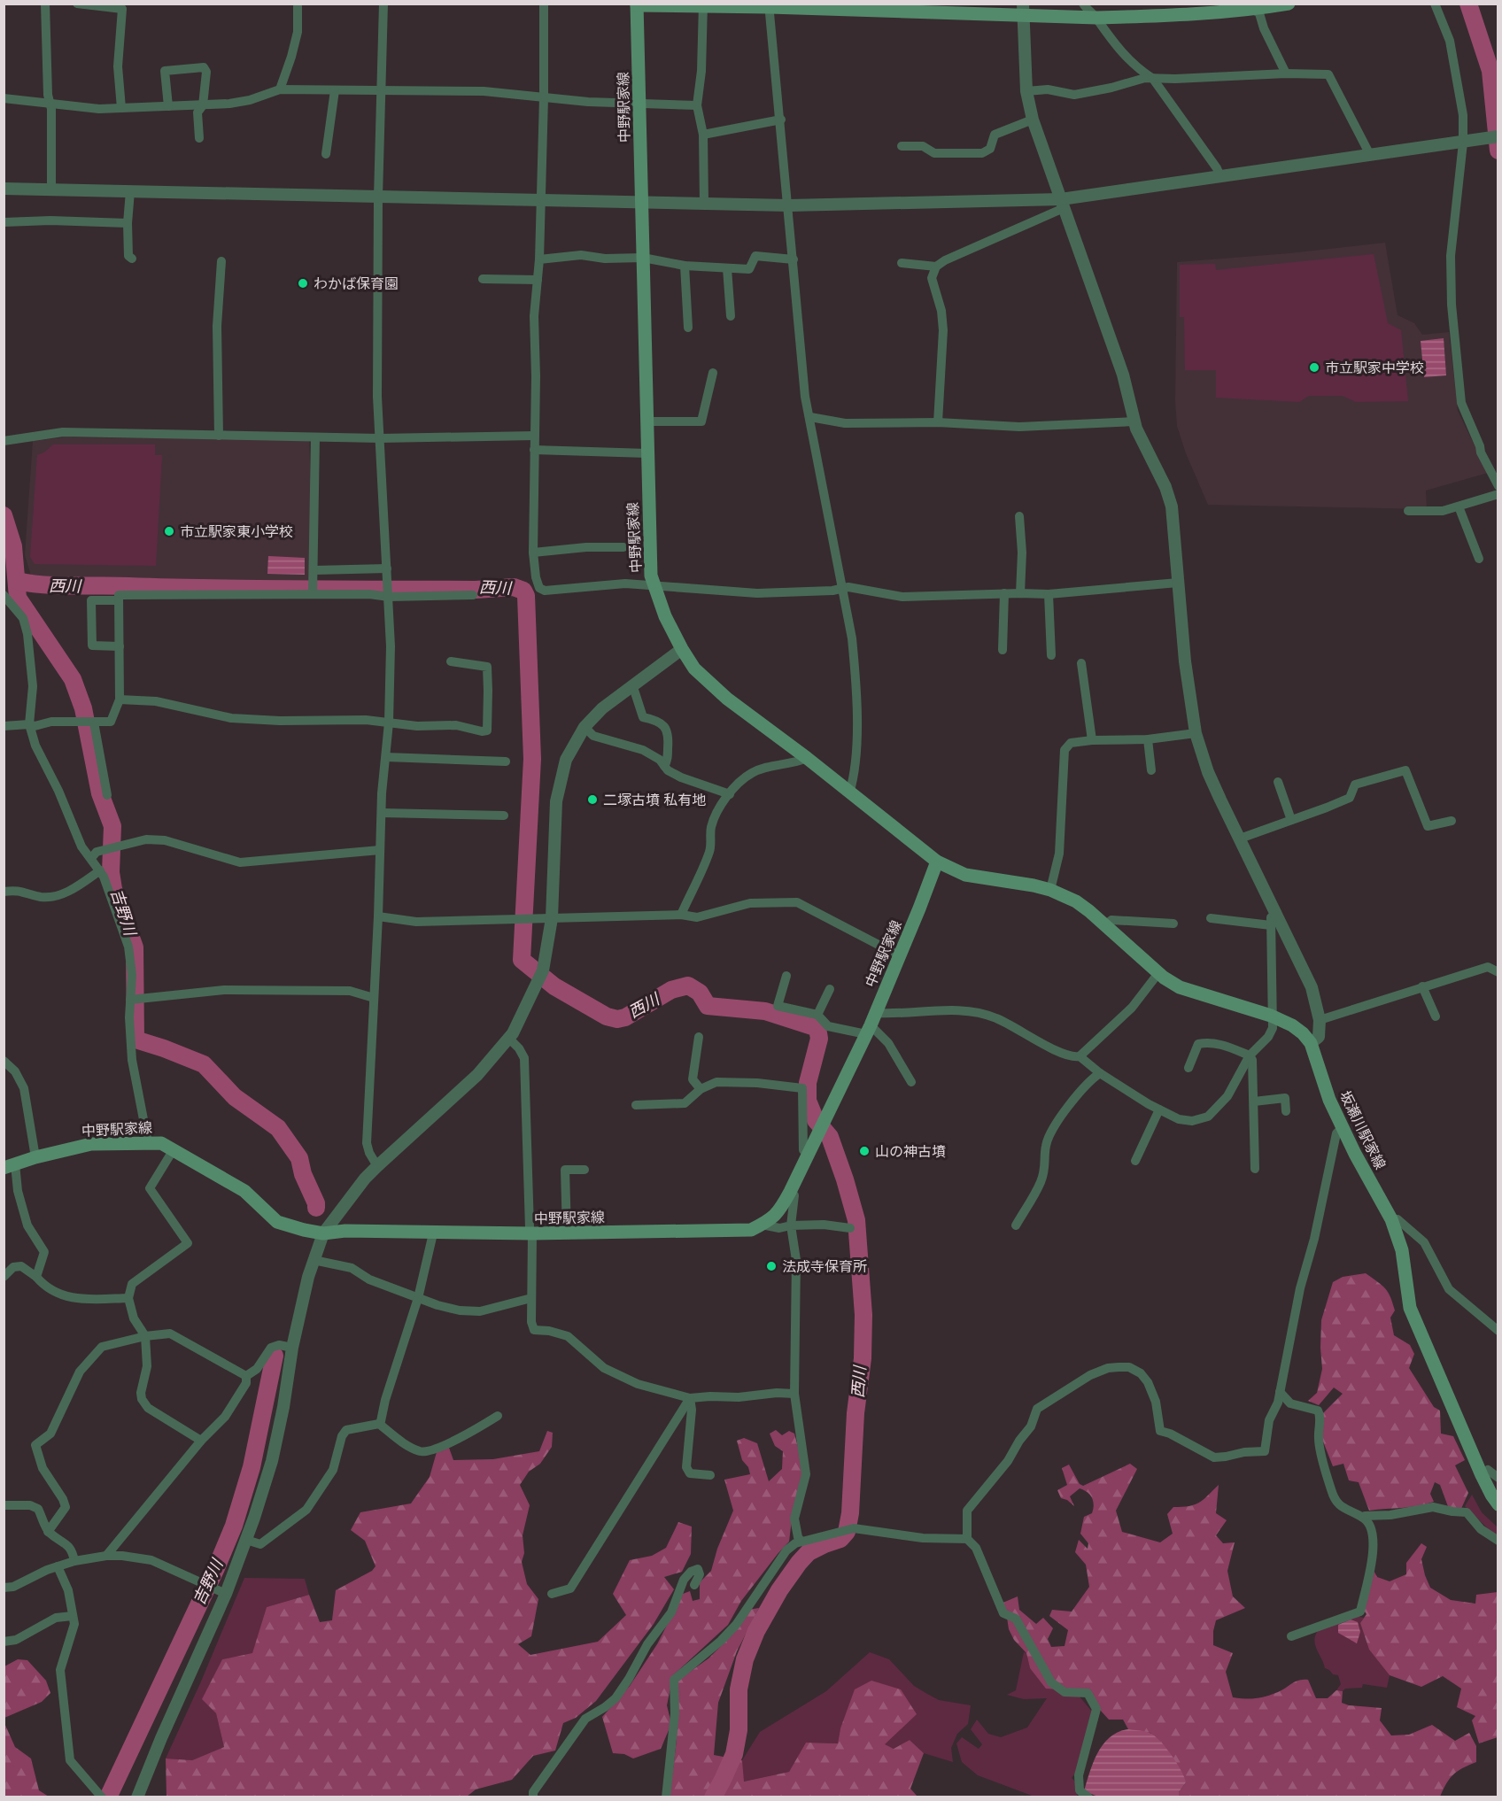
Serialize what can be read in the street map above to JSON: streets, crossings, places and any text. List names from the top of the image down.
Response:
{
  "streets": {
    "main road": ["中野駅家線", "坂瀬川駅家線"]
  },
  "crossings": [
    ["中野駅家線", "坂瀬川駅家線"]
  ],
  "water": ["西川", "吉野川"],
  "places": [
    "わかば保育園",
    "市立駅家中学校",
    "市立駅家東小学校",
    "二塚古墳 私有地",
    "山の神古墳",
    "法成寺保育所"
  ]
}
